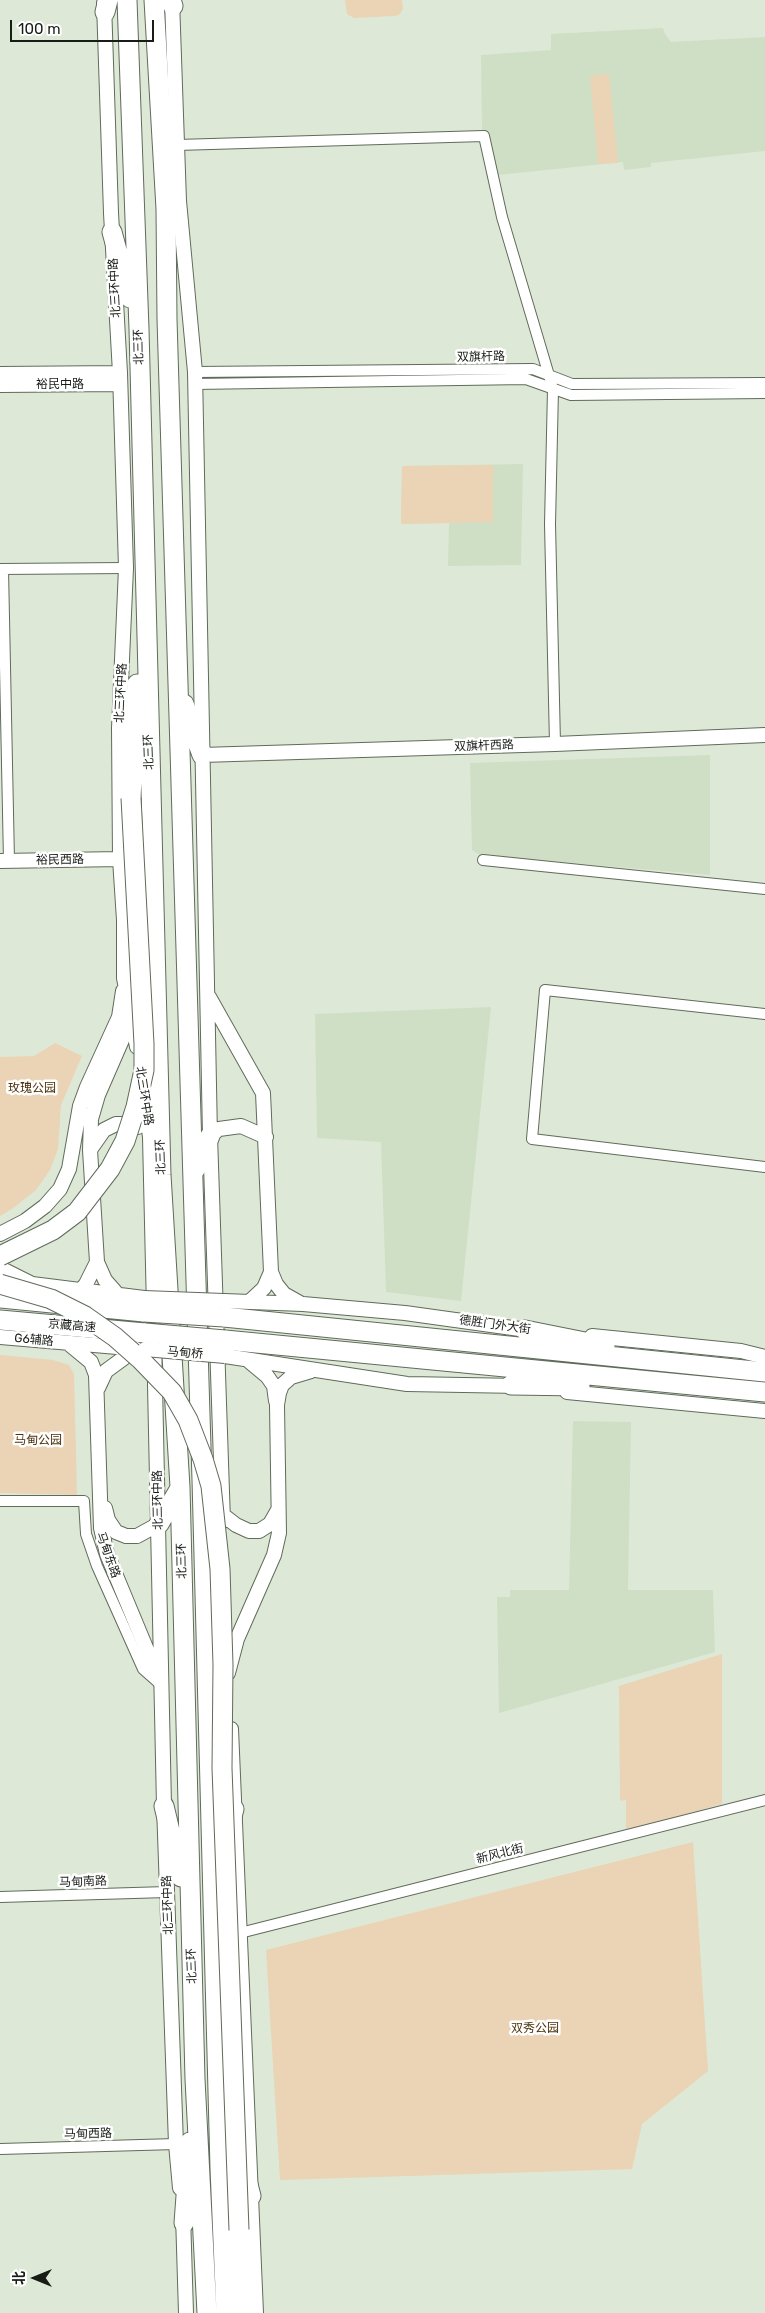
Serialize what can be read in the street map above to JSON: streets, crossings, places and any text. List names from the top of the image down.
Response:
{
  "streets": {
    "highway": [
      "北三环",
      "德胜门外大街",
      "京藏高速",
      "马甸桥"
    ],
    "street": [
      "北三环中路",
      "双旗杆路",
      "裕民中路",
      "双旗杆西路",
      "裕民西路",
      "G6辅路",
      "马甸东路",
      "新风北街",
      "马甸南路",
      "马甸西路"
    ]
  },
  "crossings": [
    ["北三环中路", "裕民中路"],
    ["北三环中路", "裕民西路"],
    ["北三环中路", "马甸东路"],
    ["北三环中路", "马甸南路"],
    ["北三环中路", "马甸西路"],
    ["京藏高速", "G6辅路"],
    ["京藏高速", "马甸桥"],
    ["G6辅路", "马甸桥"]
  ],
  "parks": ["玫瑰公园", "马甸公园", "双秀公园"],
  "scale_bar": "100 m",
  "north": "left"
}
